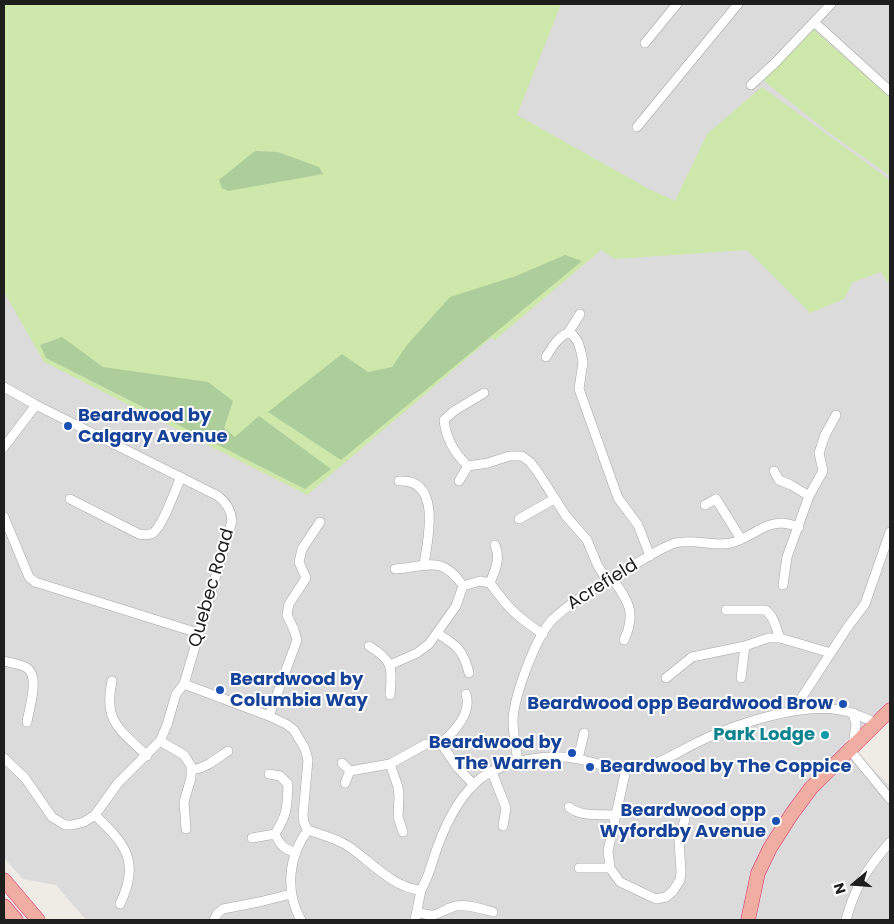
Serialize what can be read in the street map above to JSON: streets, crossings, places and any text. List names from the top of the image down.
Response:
{
  "streets": {
    "street": ["Acrefield", "Quebec Road"]
  },
  "places": [
    "Beardwood by Calgary Avenue",
    "Beardwood by Columbia Way",
    "Beardwood opp Beardwood Brow",
    "Park Lodge",
    "Beardwood by The Warren",
    "Beardwood by The Coppice",
    "Beardwood opp Wyfordby Avenue"
  ],
  "north": "left"
}
